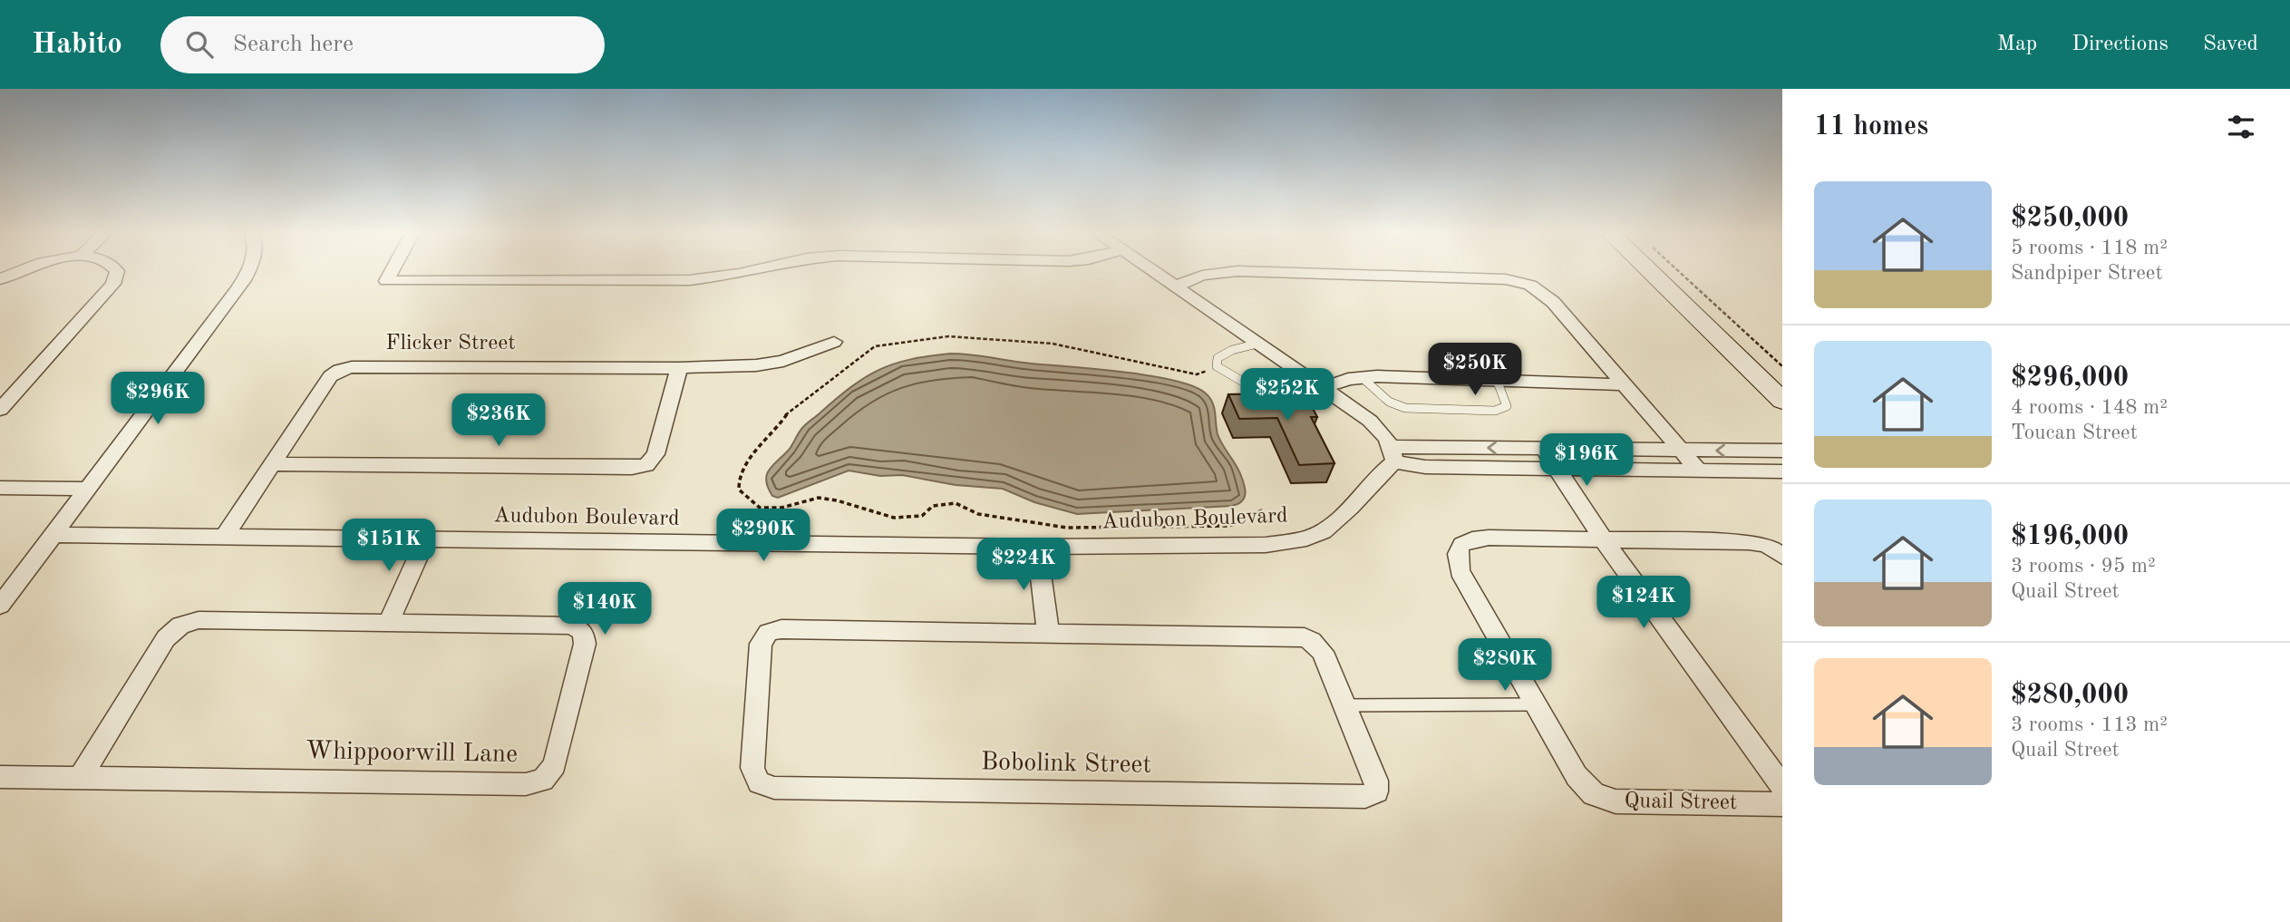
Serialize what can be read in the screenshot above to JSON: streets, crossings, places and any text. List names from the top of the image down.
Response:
{
  "streets": {
    "street": [
      "Flicker Street",
      "Audubon Boulevard",
      "Whippoorwill Lane",
      "Bobolink Street",
      "Quail Street"
    ]
  },
  "crossings": [
    ["Flicker Street", "Audubon Boulevard"]
  ],
  "page": {
    "header": "Habito",
    "search": "Search here",
    "nav": ["Map", "Directions", "Saved"],
    "heading": "11 homes",
    "list": [
      {
        "name": "$250,000",
        "note": "5 rooms · 118 m² · Sandpiper Street"
      },
      {
        "name": "$296,000",
        "note": "4 rooms · 148 m² · Toucan Street"
      },
      {
        "name": "$196,000",
        "note": "3 rooms · 95 m² · Quail Street"
      },
      {
        "name": "$280,000",
        "note": "3 rooms · 113 m² · Quail Street"
      }
    ],
    "price": [
      "$250K",
      "$252K",
      "$296K",
      "$236K",
      "$196K",
      "$290K",
      "$151K",
      "$224K",
      "$124K",
      "$140K",
      "$280K"
    ]
  }
}
